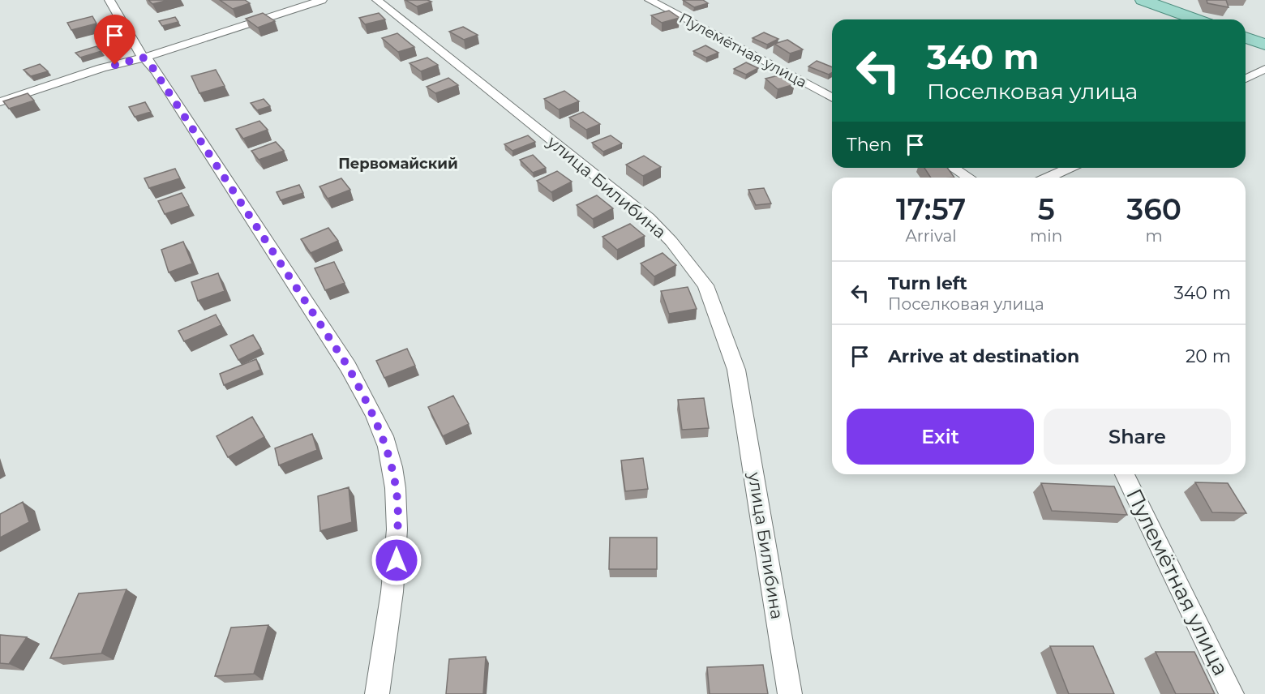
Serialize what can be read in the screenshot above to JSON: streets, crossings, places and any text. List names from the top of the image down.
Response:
{
  "streets": {
    "street": ["Пулемётная улица", "улица Билибина"]
  },
  "districts": ["Первомайский"],
  "page": {
    "turn": ["340 m", "Поселковая улица"],
    "then": "Then",
    "eta": [
      "17:57",
      "Arrival",
      "5",
      "min",
      "360",
      "m"
    ],
    "list": [
      {
        "name": "Turn left",
        "note": "Поселковая улица",
        "value": "340 m"
      },
      {
        "name": "Arrive at destination",
        "value": "20 m"
      }
    ],
    "buttons": ["Exit", "Share"]
  }
}
